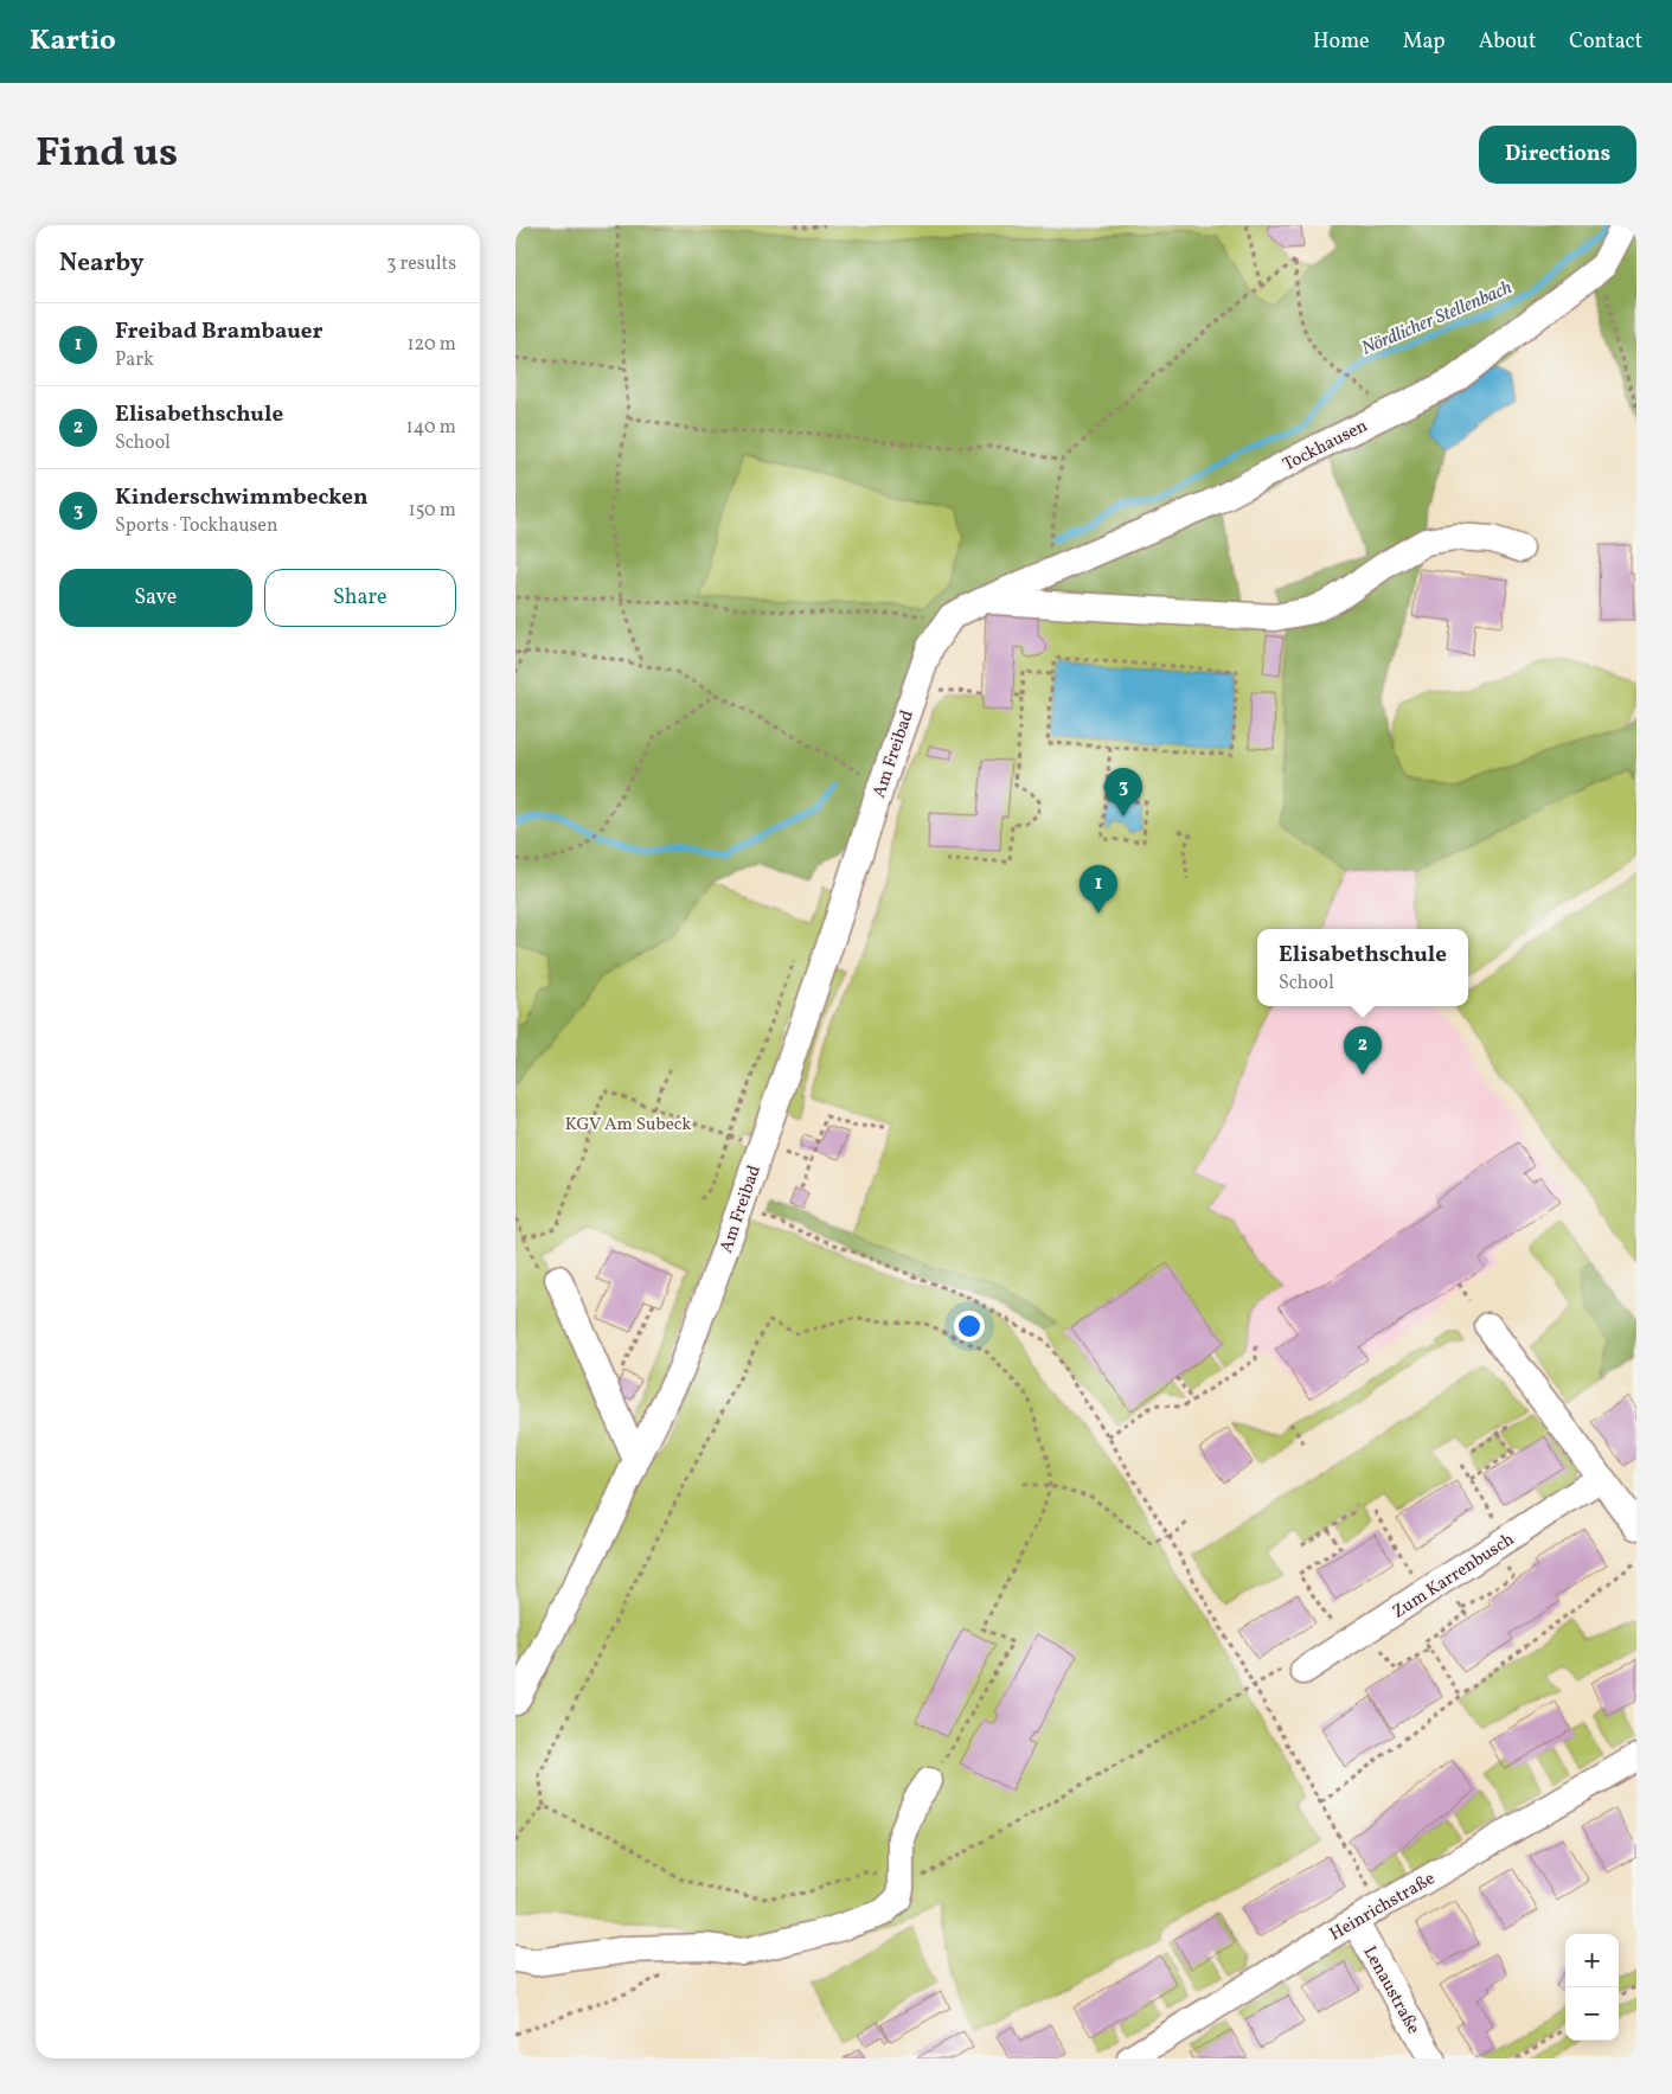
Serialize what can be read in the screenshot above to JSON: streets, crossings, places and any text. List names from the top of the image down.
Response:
{
  "streets": {
    "street": [
      "Tockhausen",
      "Am Freibad",
      "Zum Karrenbusch",
      "Heinrichstraße",
      "Lenaustraße"
    ]
  },
  "crossings": [
    ["Tockhausen", "Am Freibad"],
    ["Heinrichstraße", "Lenaustraße"]
  ],
  "water": ["Nördlicher Stellenbach"],
  "parks": ["KGV Am Subeck"],
  "page": {
    "header": "Kartio",
    "nav": [
      "Home",
      "Map",
      "About",
      "Contact"
    ],
    "title": "Find us",
    "buttons": [
      "Directions",
      ["Save", "Share"]
    ],
    "heading": ["Nearby", "3 results"],
    "list": [
      {
        "mark": "1",
        "name": "Freibad Brambauer",
        "note": "Park",
        "value": "120 m"
      },
      {
        "mark": "2",
        "name": "Elisabethschule",
        "note": "School",
        "value": "140 m"
      },
      {
        "mark": "3",
        "name": "Kinderschwimmbecken",
        "note": "Sports · Tockhausen",
        "value": "150 m"
      }
    ],
    "pins": ["3", "1", "2"],
    "popup": ["Elisabethschule", "School"],
    "map_buttons": ["+", "−"]
  }
}
